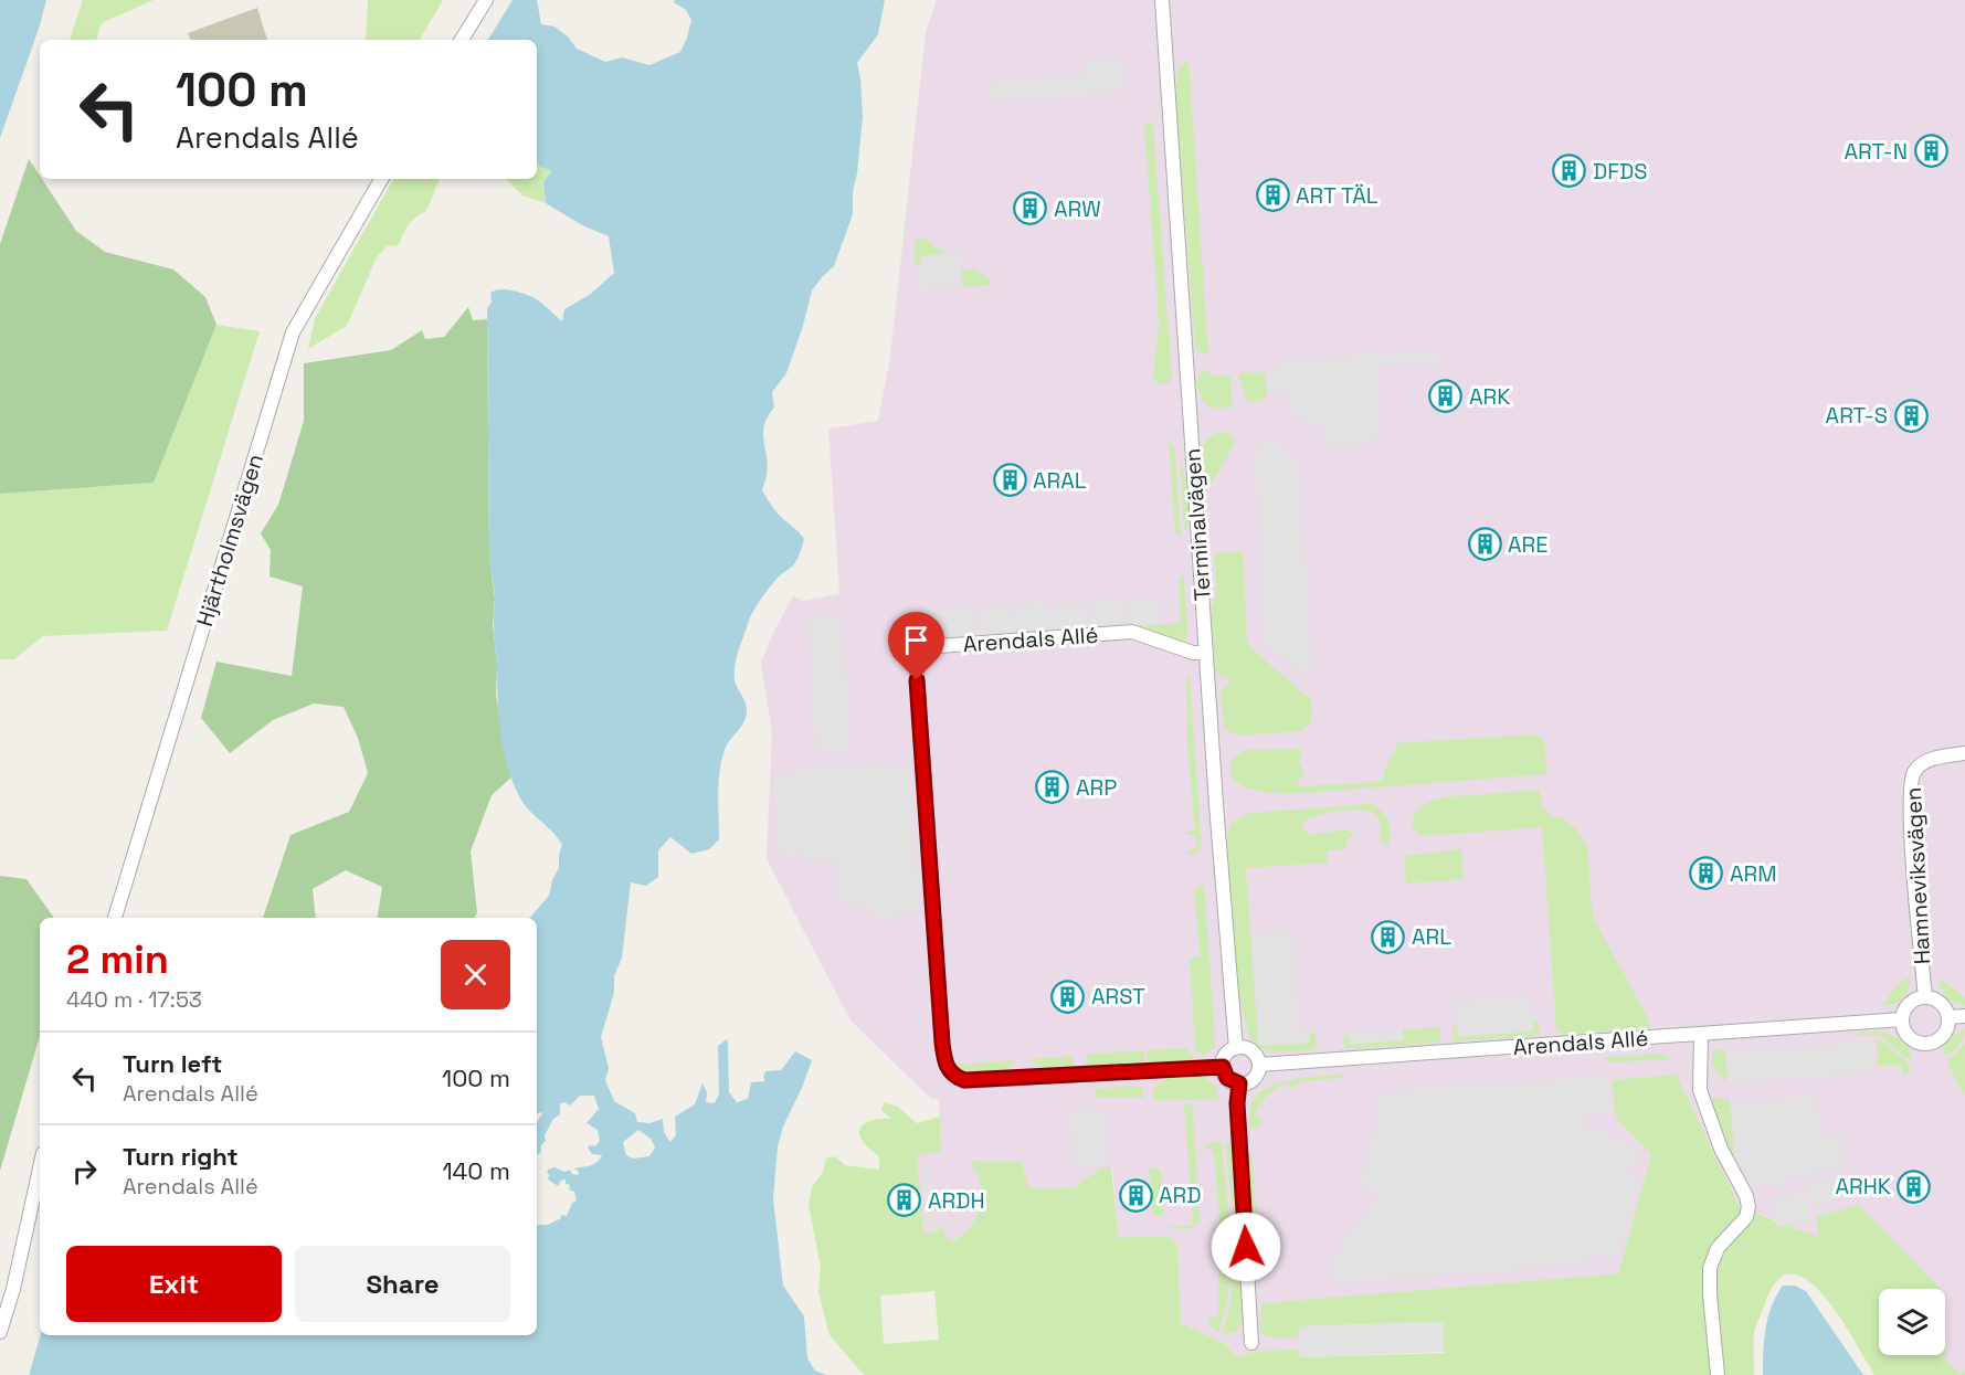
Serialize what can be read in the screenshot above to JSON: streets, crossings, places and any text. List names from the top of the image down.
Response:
{
  "streets": {
    "street": [
      "Terminalvägen",
      "Hjärtholmsvägen",
      "Arendals Allé",
      "Hamneviksvägen"
    ]
  },
  "crossings": [
    ["Terminalvägen", "Arendals Allé"],
    ["Arendals Allé", "Hamneviksvägen"]
  ],
  "places": {
    "building": [
      "ART-N",
      "DFDS",
      "ART TÄL",
      "ARW",
      "ARK",
      "ART-S",
      "ARAL",
      "ARE",
      "ARP",
      "ARM",
      "ARL",
      "ARST",
      "ARHK",
      "ARD",
      "ARDH"
    ]
  },
  "page": {
    "turn": ["100 m", "Arendals Allé"],
    "heading": ["2 min", "440 m · 17:53"],
    "list": [
      {
        "name": "Turn left",
        "note": "Arendals Allé",
        "value": "100 m"
      },
      {
        "name": "Turn right",
        "note": "Arendals Allé",
        "value": "140 m"
      }
    ],
    "buttons": ["Exit", "Share"]
  }
}
